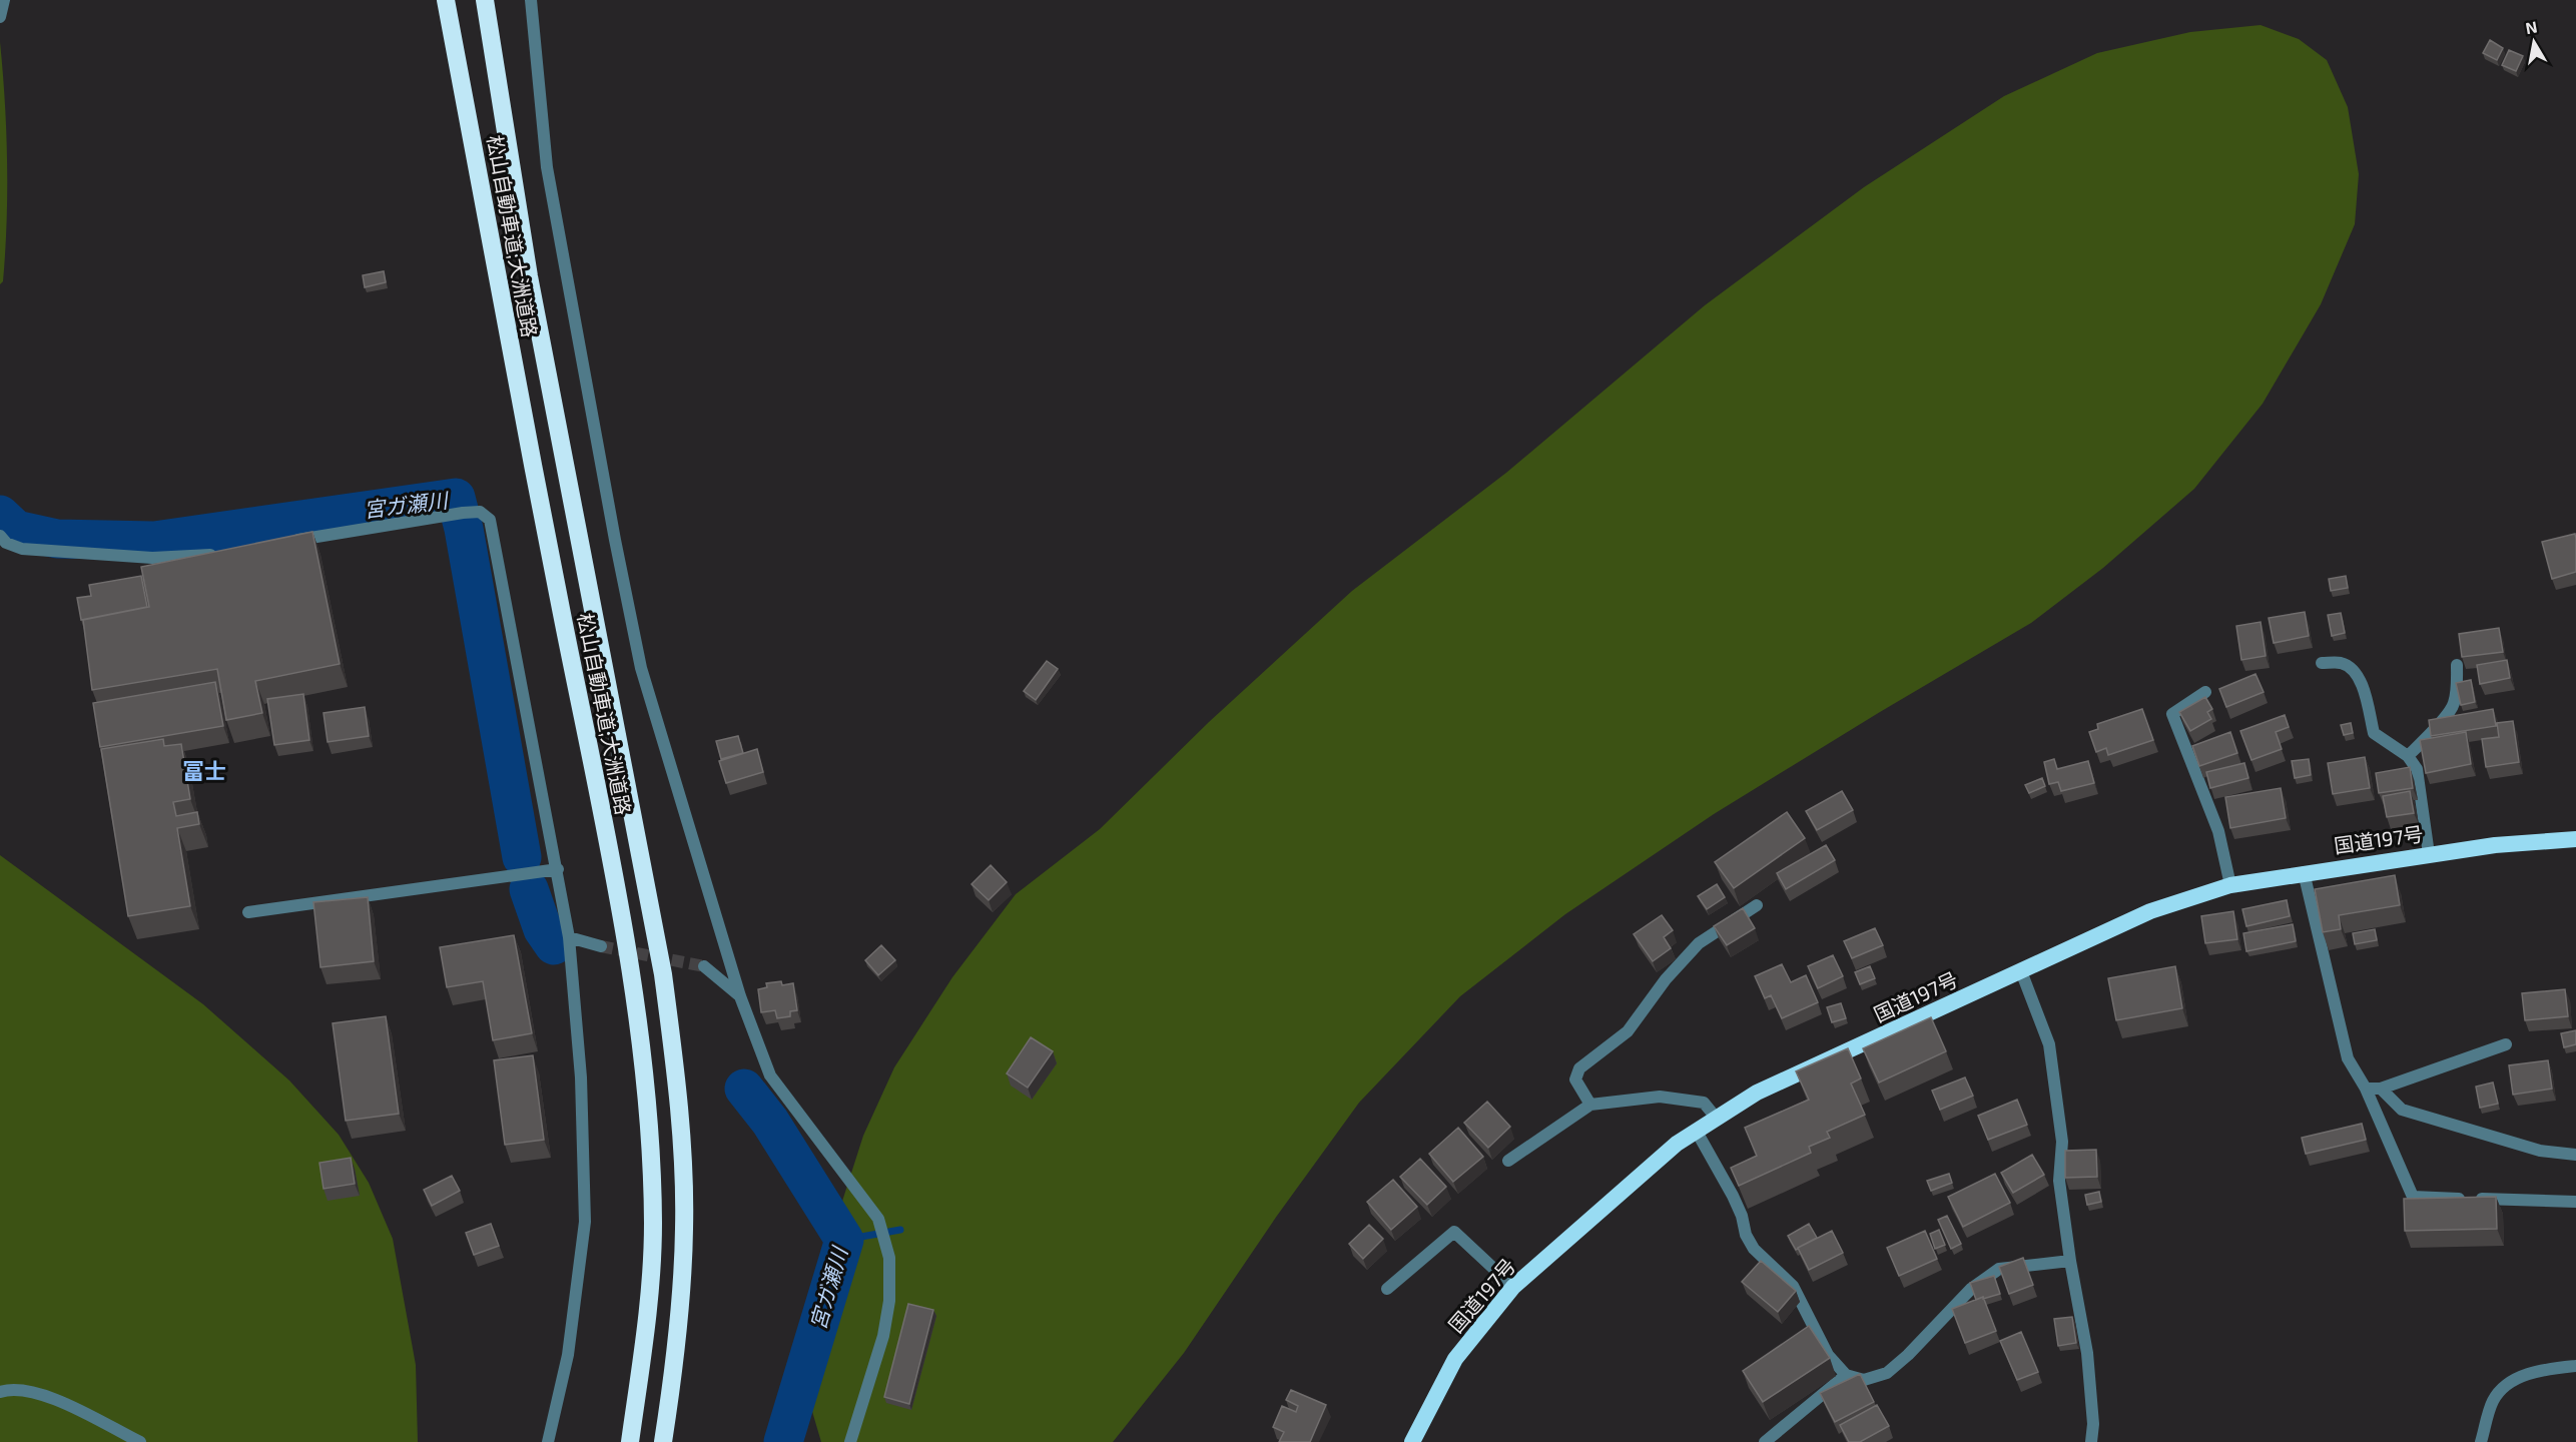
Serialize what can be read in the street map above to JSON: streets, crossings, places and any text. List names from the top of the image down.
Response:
{
  "streets": {
    "highway": ["松山自動車道;大洲道路", "国道197号"]
  },
  "districts": ["冨士"],
  "water": ["宮ガ瀬川"],
  "north": "top"
}
